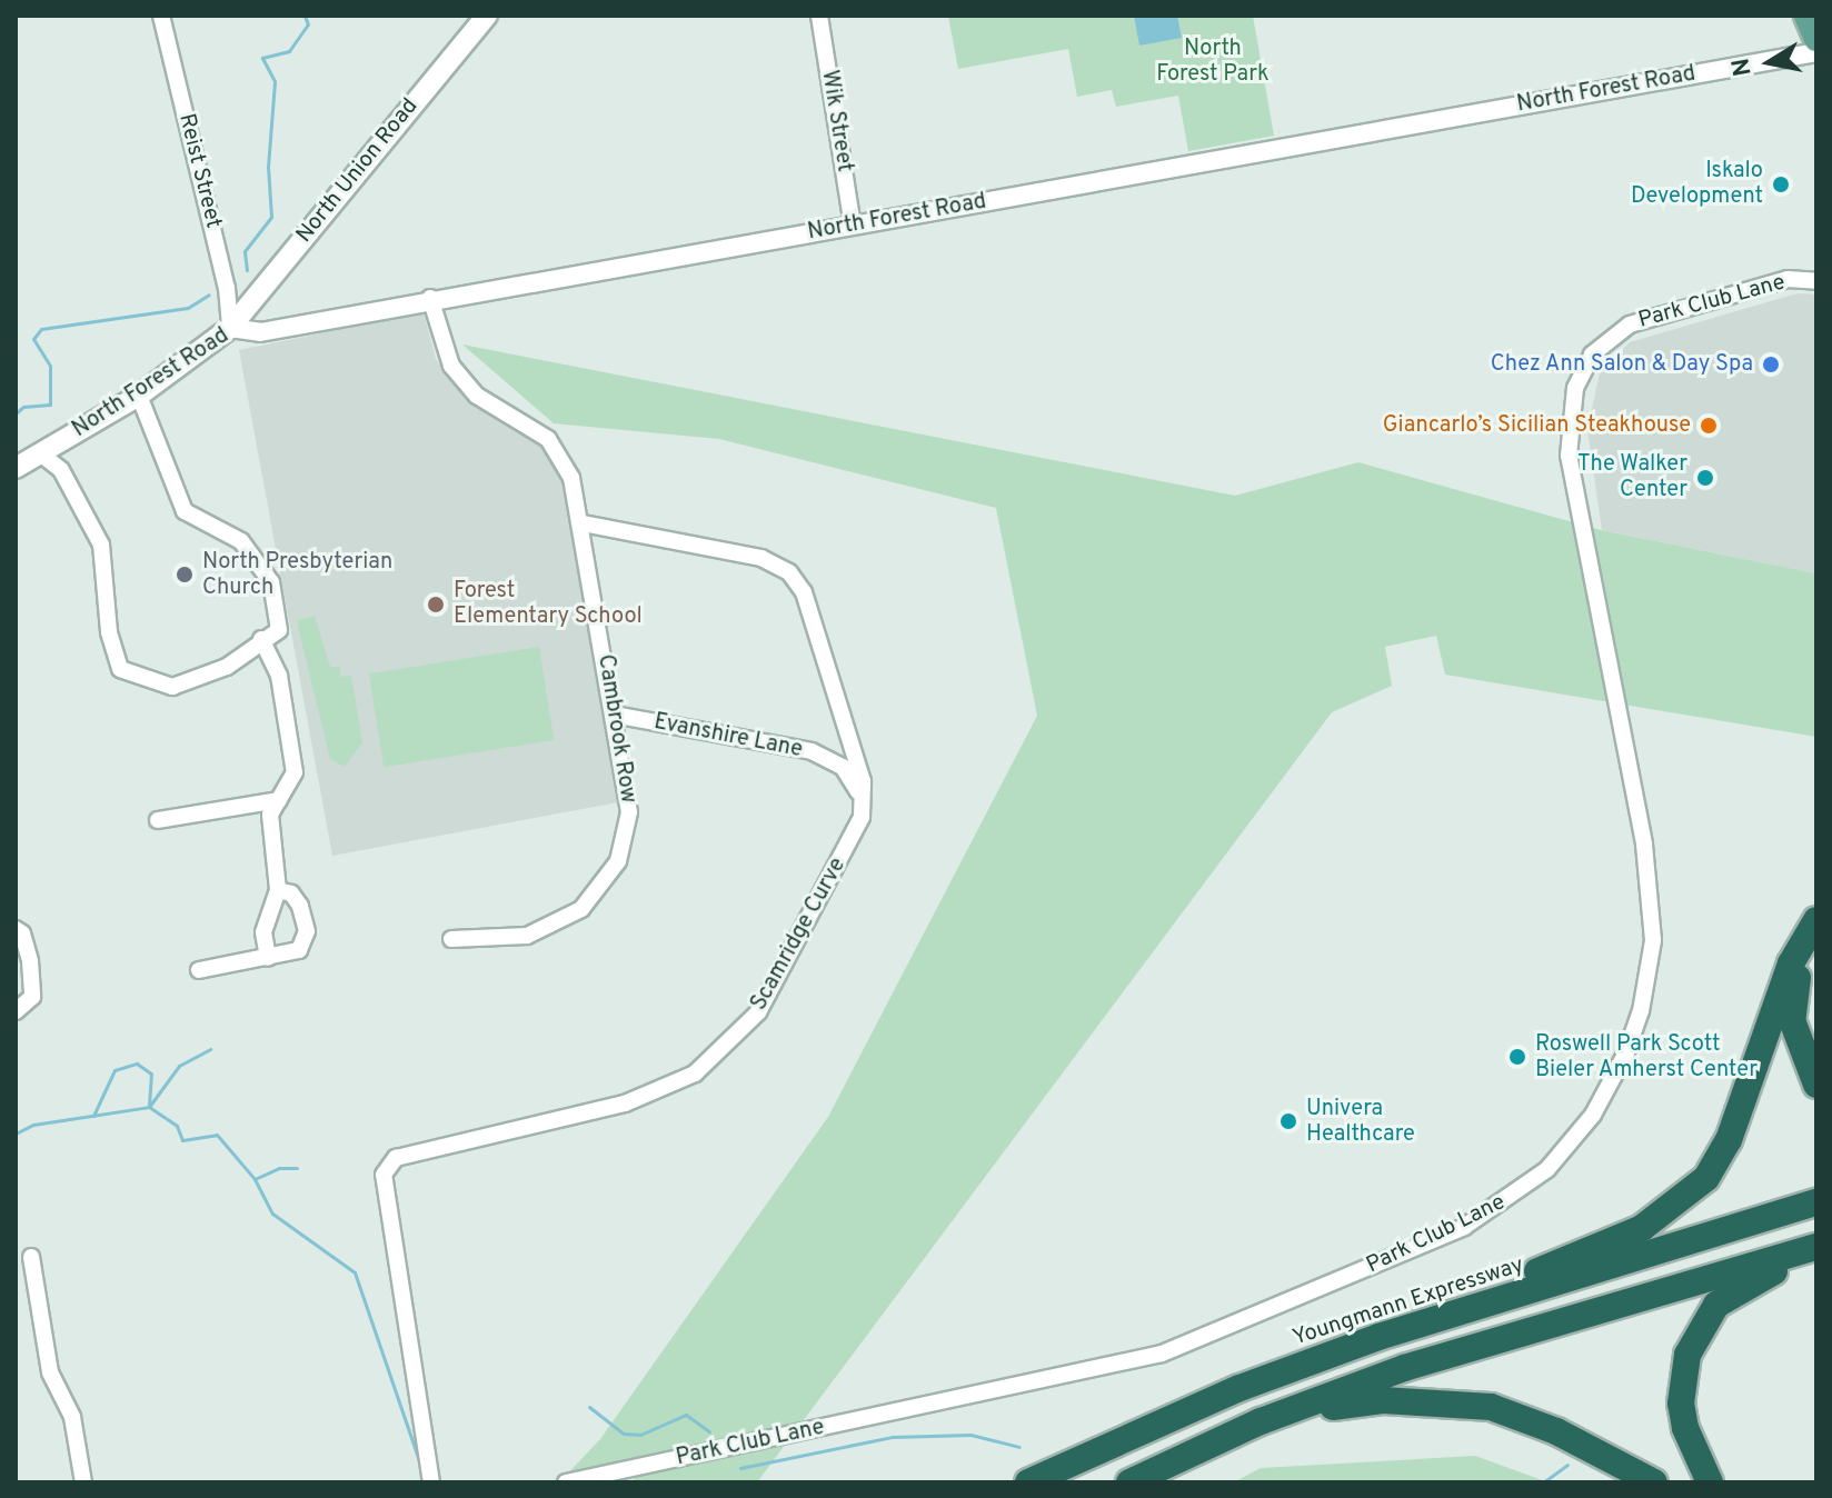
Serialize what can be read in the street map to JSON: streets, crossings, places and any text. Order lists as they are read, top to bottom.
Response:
{
  "streets": {
    "highway": ["Youngmann Expressway"],
    "main road": ["North Forest Road", "North Union Road"],
    "street": [
      "Wik Street",
      "Reist Street",
      "Park Club Lane",
      "Cambrook Row",
      "Evanshire Lane",
      "Scamridge Curve"
    ]
  },
  "crossings": [
    ["North Forest Road", "Wik Street"],
    ["North Forest Road", "Reist Street"],
    ["North Forest Road", "North Union Road"],
    ["North Forest Road", "Cambrook Row"],
    ["Reist Street", "North Union Road"],
    ["Cambrook Row", "Evanshire Lane"],
    ["Cambrook Row", "Scamridge Curve"],
    ["Evanshire Lane", "Scamridge Curve"]
  ],
  "parks": ["North Forest Park"],
  "places": [
    "Iskalo Development",
    "Chez Ann Salon & Day Spa",
    "Giancarlo’s Sicilian Steakhouse",
    "The Walker Center",
    "North Presbyterian Church",
    "Forest Elementary School",
    "Roswell Park Scott Bieler Amherst Center",
    "Univera Healthcare"
  ],
  "north": "left"
}
